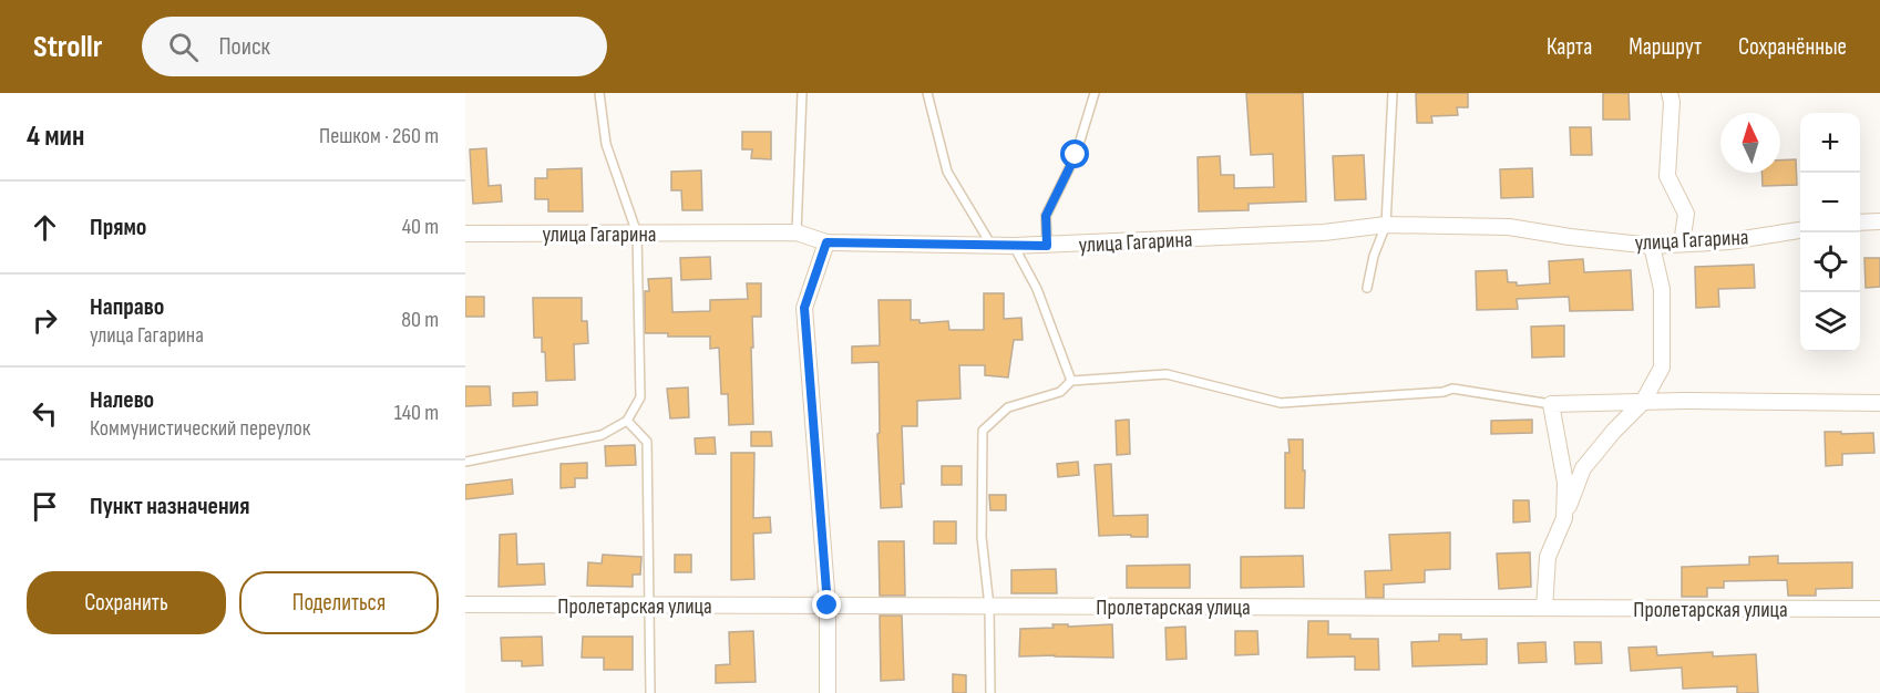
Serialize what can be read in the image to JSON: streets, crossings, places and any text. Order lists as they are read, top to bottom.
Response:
{
  "streets": {
    "street": ["улица Гагарина", "Пролетарская улица"]
  },
  "north": "top",
  "page": {
    "header": "Strollr",
    "search": "Поиск",
    "nav": ["Карта", "Маршрут", "Сохранённые"],
    "heading": ["4 мин", "Пешком · 260 m"],
    "map_buttons": ["+", "−"],
    "list": [
      ["Прямо", "40 m"],
      ["Направо", "улица Гагарина", "80 m"],
      ["Налево", "Коммунистический переулок", "140 m"],
      "Пункт назначения"
    ],
    "buttons": ["Сохранить", "Поделиться"]
  }
}
